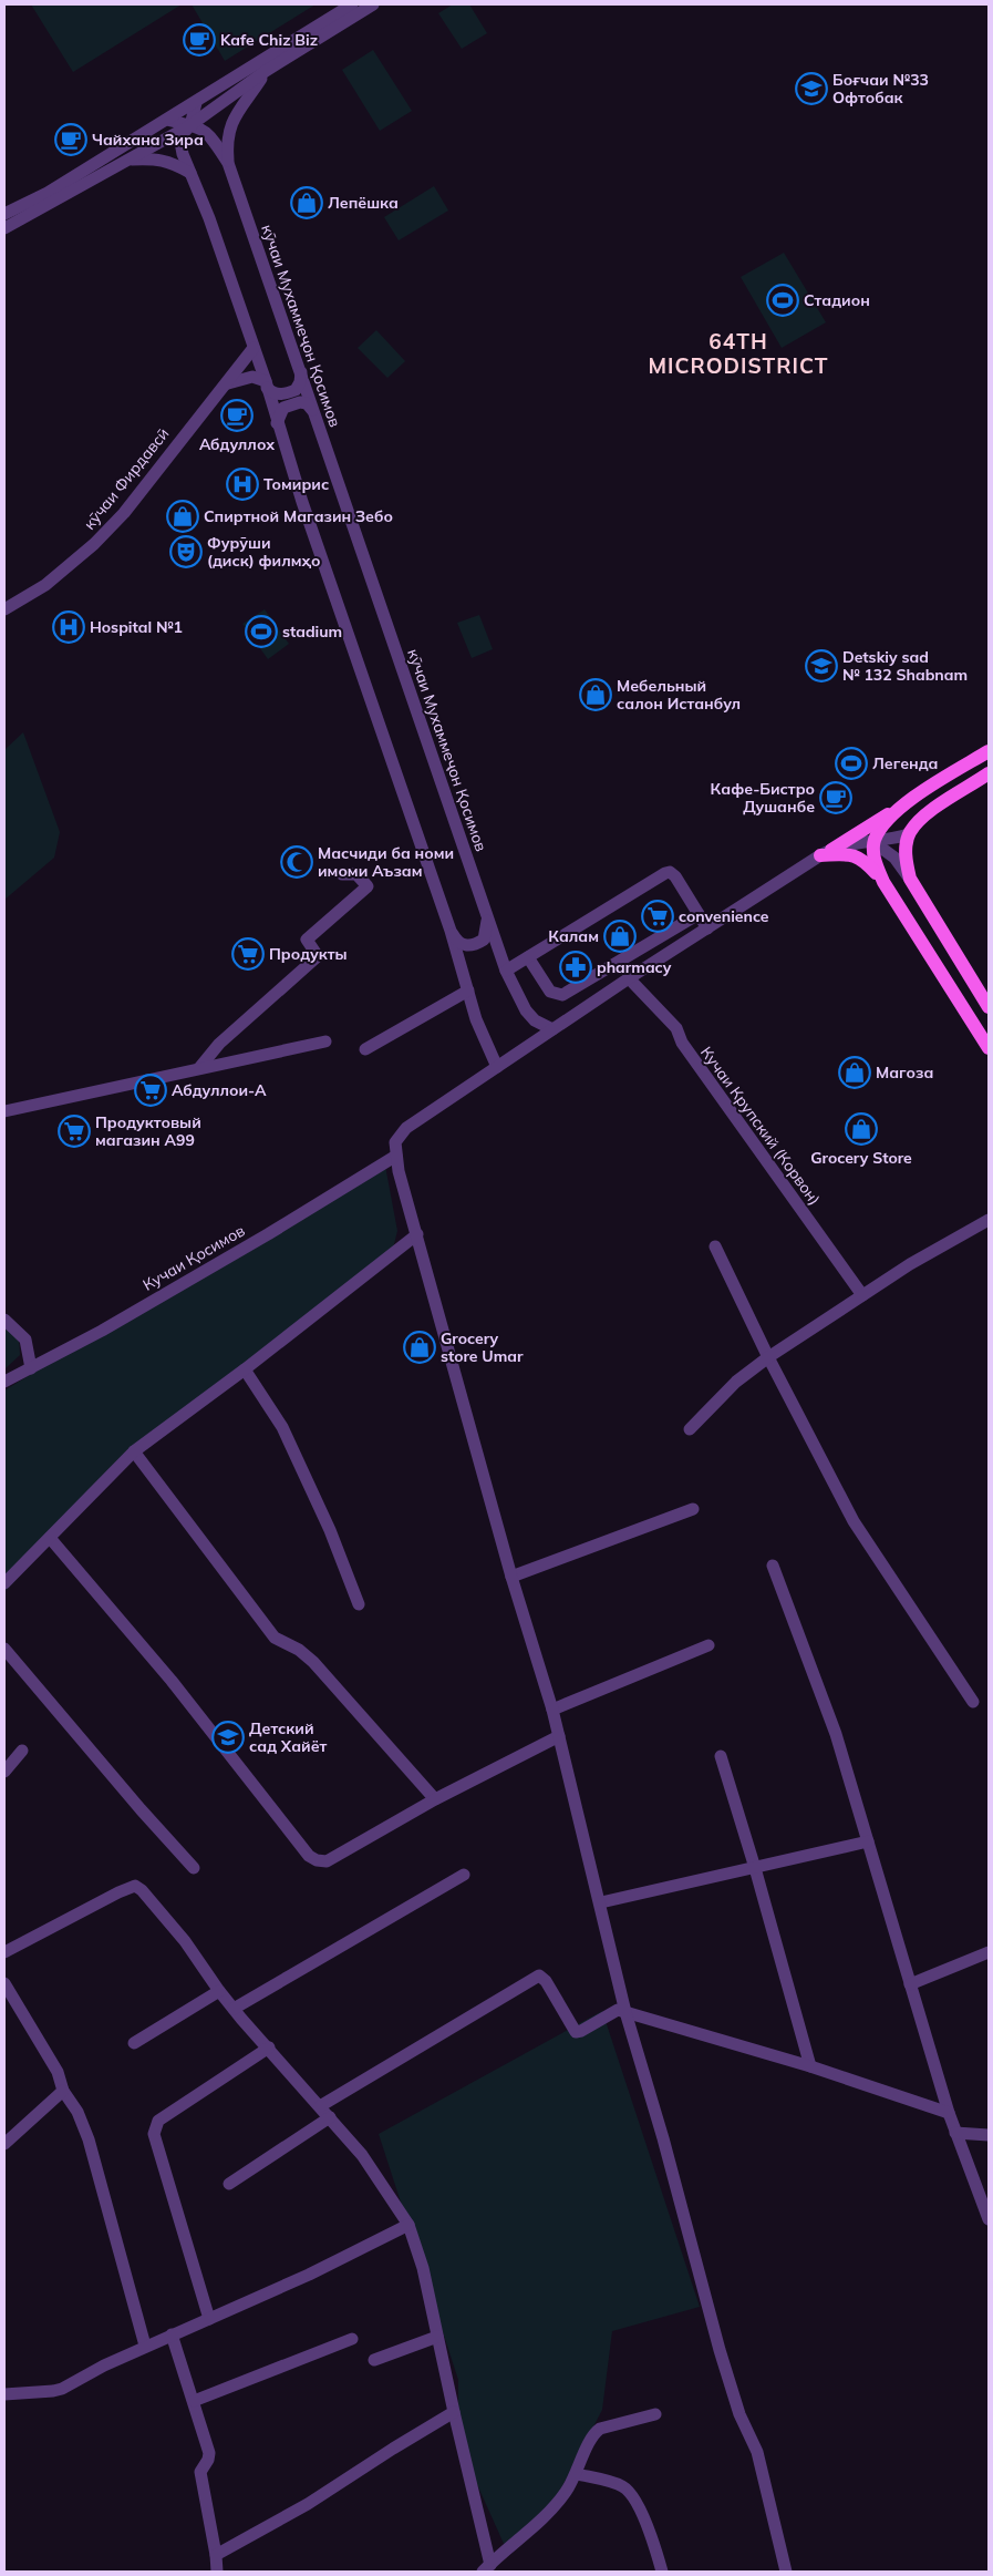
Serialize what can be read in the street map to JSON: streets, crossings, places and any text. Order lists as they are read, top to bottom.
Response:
{
  "streets": {
    "street": [
      "кӯчаи Мухаммеҷон Қосимов",
      "кӯчаи Фирдавсӣ",
      "Кучаи Крупский (Корвон)",
      "Кучаи Қосимов"
    ]
  },
  "districts": ["64TH MICRODISTRICT"],
  "places": {
    "cafe": [
      "Kafe Chiz Biz",
      "Чайхана Зира",
      "Абдуллох",
      "Кафе-Бистро Душанбе"
    ],
    "school or university": ["Боғчаи №33 Офтобак", "Detskiy sad № 132 Shabnam", "Детский сад Хайёт"],
    "shop": [
      "Лепёшка",
      "Спиртной Магазин Зебо",
      "Мебельный салон Истанбул",
      "Калам",
      "Магоза",
      "Grocery Store",
      "Grocery store Umar"
    ],
    "sports": ["Стадион", "stadium", "Легенда"],
    "hospital": ["Томирис", "Hospital №1"],
    "theatre": ["Фурӯши (диск) филмҳо"],
    "mosque": ["Масчиди ба номи имоми Аъзам"],
    "supermarket": [
      "convenience",
      "Продукты",
      "Абдуллои-А",
      "Продуктовый магазин А99"
    ],
    "pharmacy": ["pharmacy"]
  }
}
